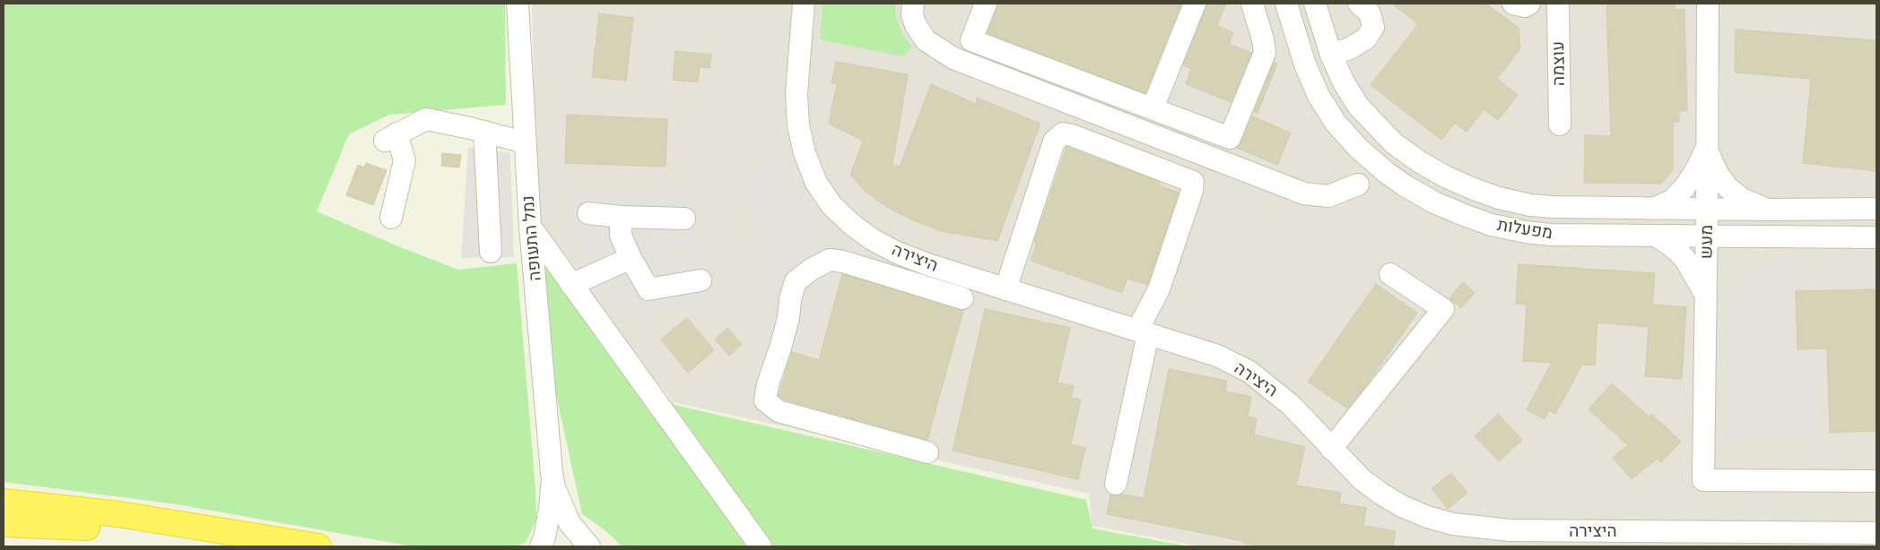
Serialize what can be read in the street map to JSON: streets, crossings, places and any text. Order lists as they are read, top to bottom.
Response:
{
  "streets": {
    "street": [
      "עוצמה",
      "מפעלות",
      "נמל התעופה",
      "מעש",
      "היצירה"
    ]
  },
  "crossings": [
    ["מפעלות", "מעש"]
  ]
}
